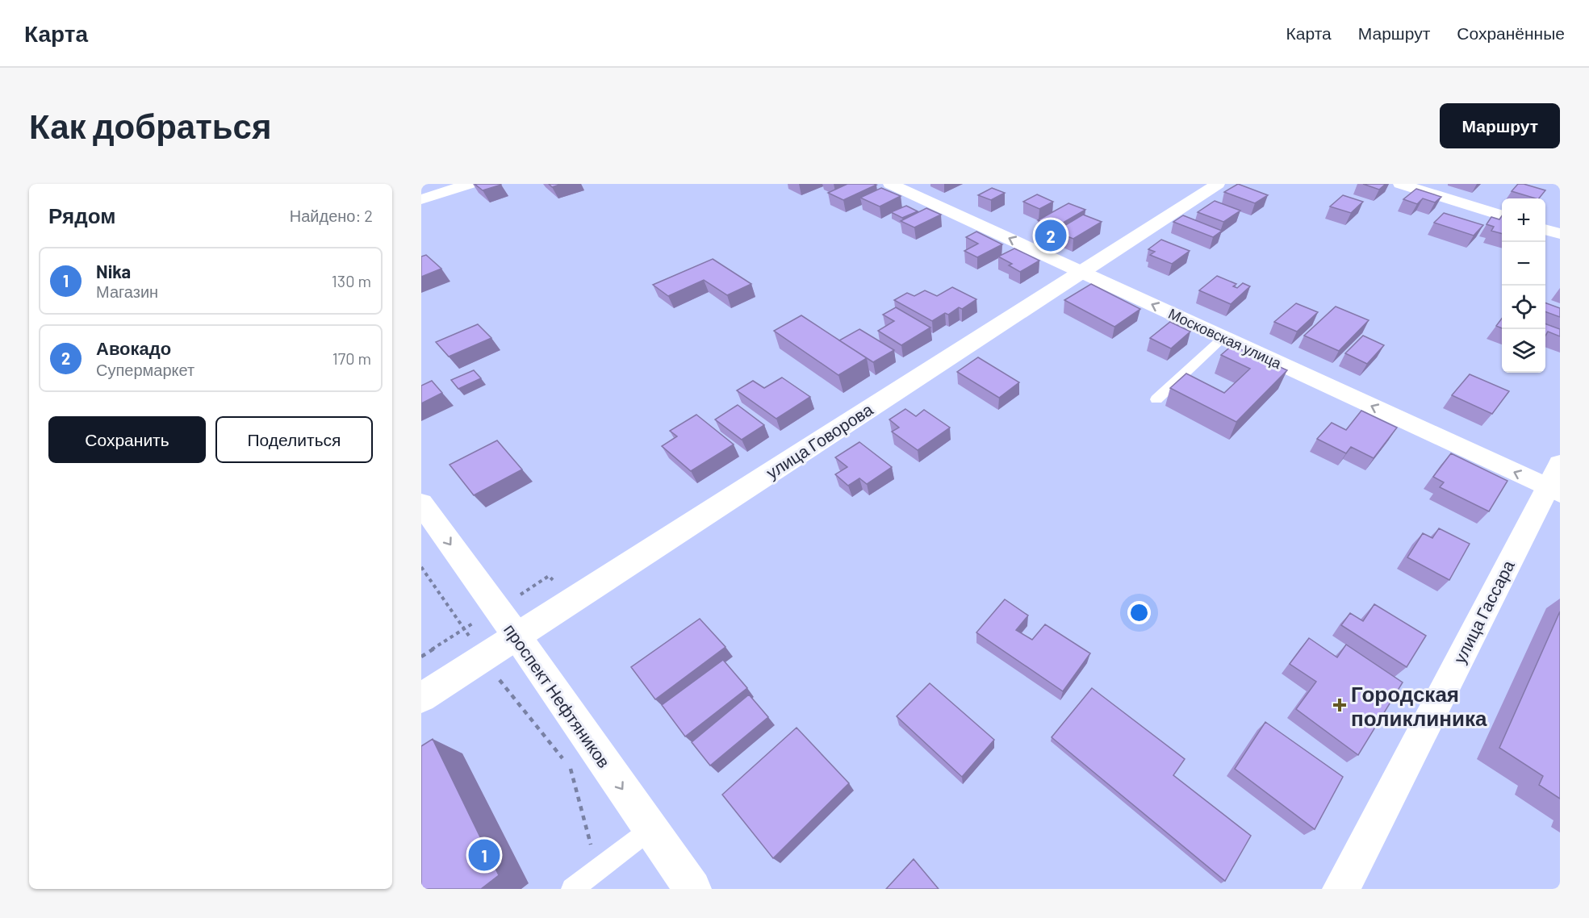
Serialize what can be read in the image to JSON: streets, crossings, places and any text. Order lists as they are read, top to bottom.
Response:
{
  "streets": {
    "street": [
      "Московская улица",
      "улица Говорова",
      "улица Гассара",
      "проспект Нефтяников"
    ]
  },
  "crossings": [
    ["Московская улица", "улица Говорова"],
    ["Московская улица", "улица Гассара"],
    ["улица Говорова", "проспект Нефтяников"]
  ],
  "one_way": ["Московская улица", "проспект Нефтяников"],
  "places": {
    "health": ["Городская поликлиника"]
  },
  "page": {
    "header": "Карта",
    "nav": ["Карта", "Маршрут", "Сохранённые"],
    "buttons": [
      "Маршрут",
      ["Сохранить", "Поделиться"]
    ],
    "title": "Как добраться",
    "heading": ["Рядом", "Найдено: 2"],
    "map_buttons": ["+", "−"],
    "pins": ["2", "1"],
    "list": [
      {
        "mark": "1",
        "name": "Nika",
        "note": "Магазин",
        "value": "130 m"
      },
      {
        "mark": "2",
        "name": "Авокадо",
        "note": "Супермаркет",
        "value": "170 m"
      }
    ]
  }
}
